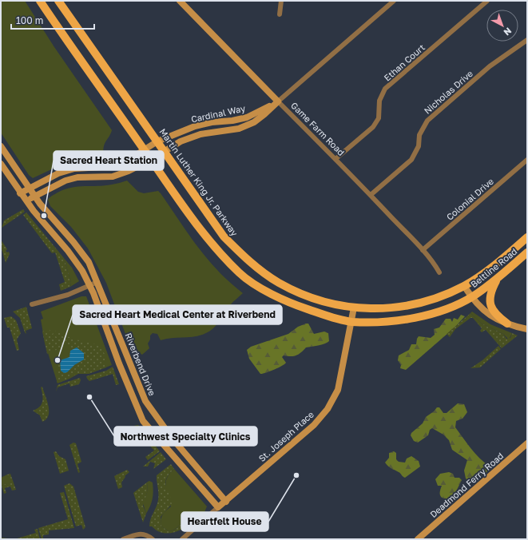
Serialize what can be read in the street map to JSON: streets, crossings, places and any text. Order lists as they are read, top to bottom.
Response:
{
  "streets": {
    "main road": ["Martin Luther King Jr. Parkway", "Beltline Road"],
    "street": [
      "Ethan Court",
      "Nicholas Drive",
      "Cardinal Way",
      "Game Farm Road",
      "Colonial Drive",
      "Riverbend Drive",
      "St. Joseph Place",
      "Deadmond Ferry Road"
    ]
  },
  "crossings": [
    ["Ethan Court", "Game Farm Road"],
    ["Nicholas Drive", "Game Farm Road"],
    ["Cardinal Way", "Game Farm Road"],
    ["Cardinal Way", "Martin Luther King Jr. Parkway"],
    ["Cardinal Way", "Riverbend Drive"],
    ["Game Farm Road", "Colonial Drive"],
    ["Martin Luther King Jr. Parkway", "Beltline Road"],
    ["Martin Luther King Jr. Parkway", "St. Joseph Place"],
    ["Riverbend Drive", "St. Joseph Place"]
  ],
  "places": [
    "Sacred Heart Station",
    "Sacred Heart Medical Center at Riverbend",
    "Northwest Specialty Clinics",
    "Heartfelt House"
  ],
  "scale_bar": "100 m",
  "north": "bottom right"
}
